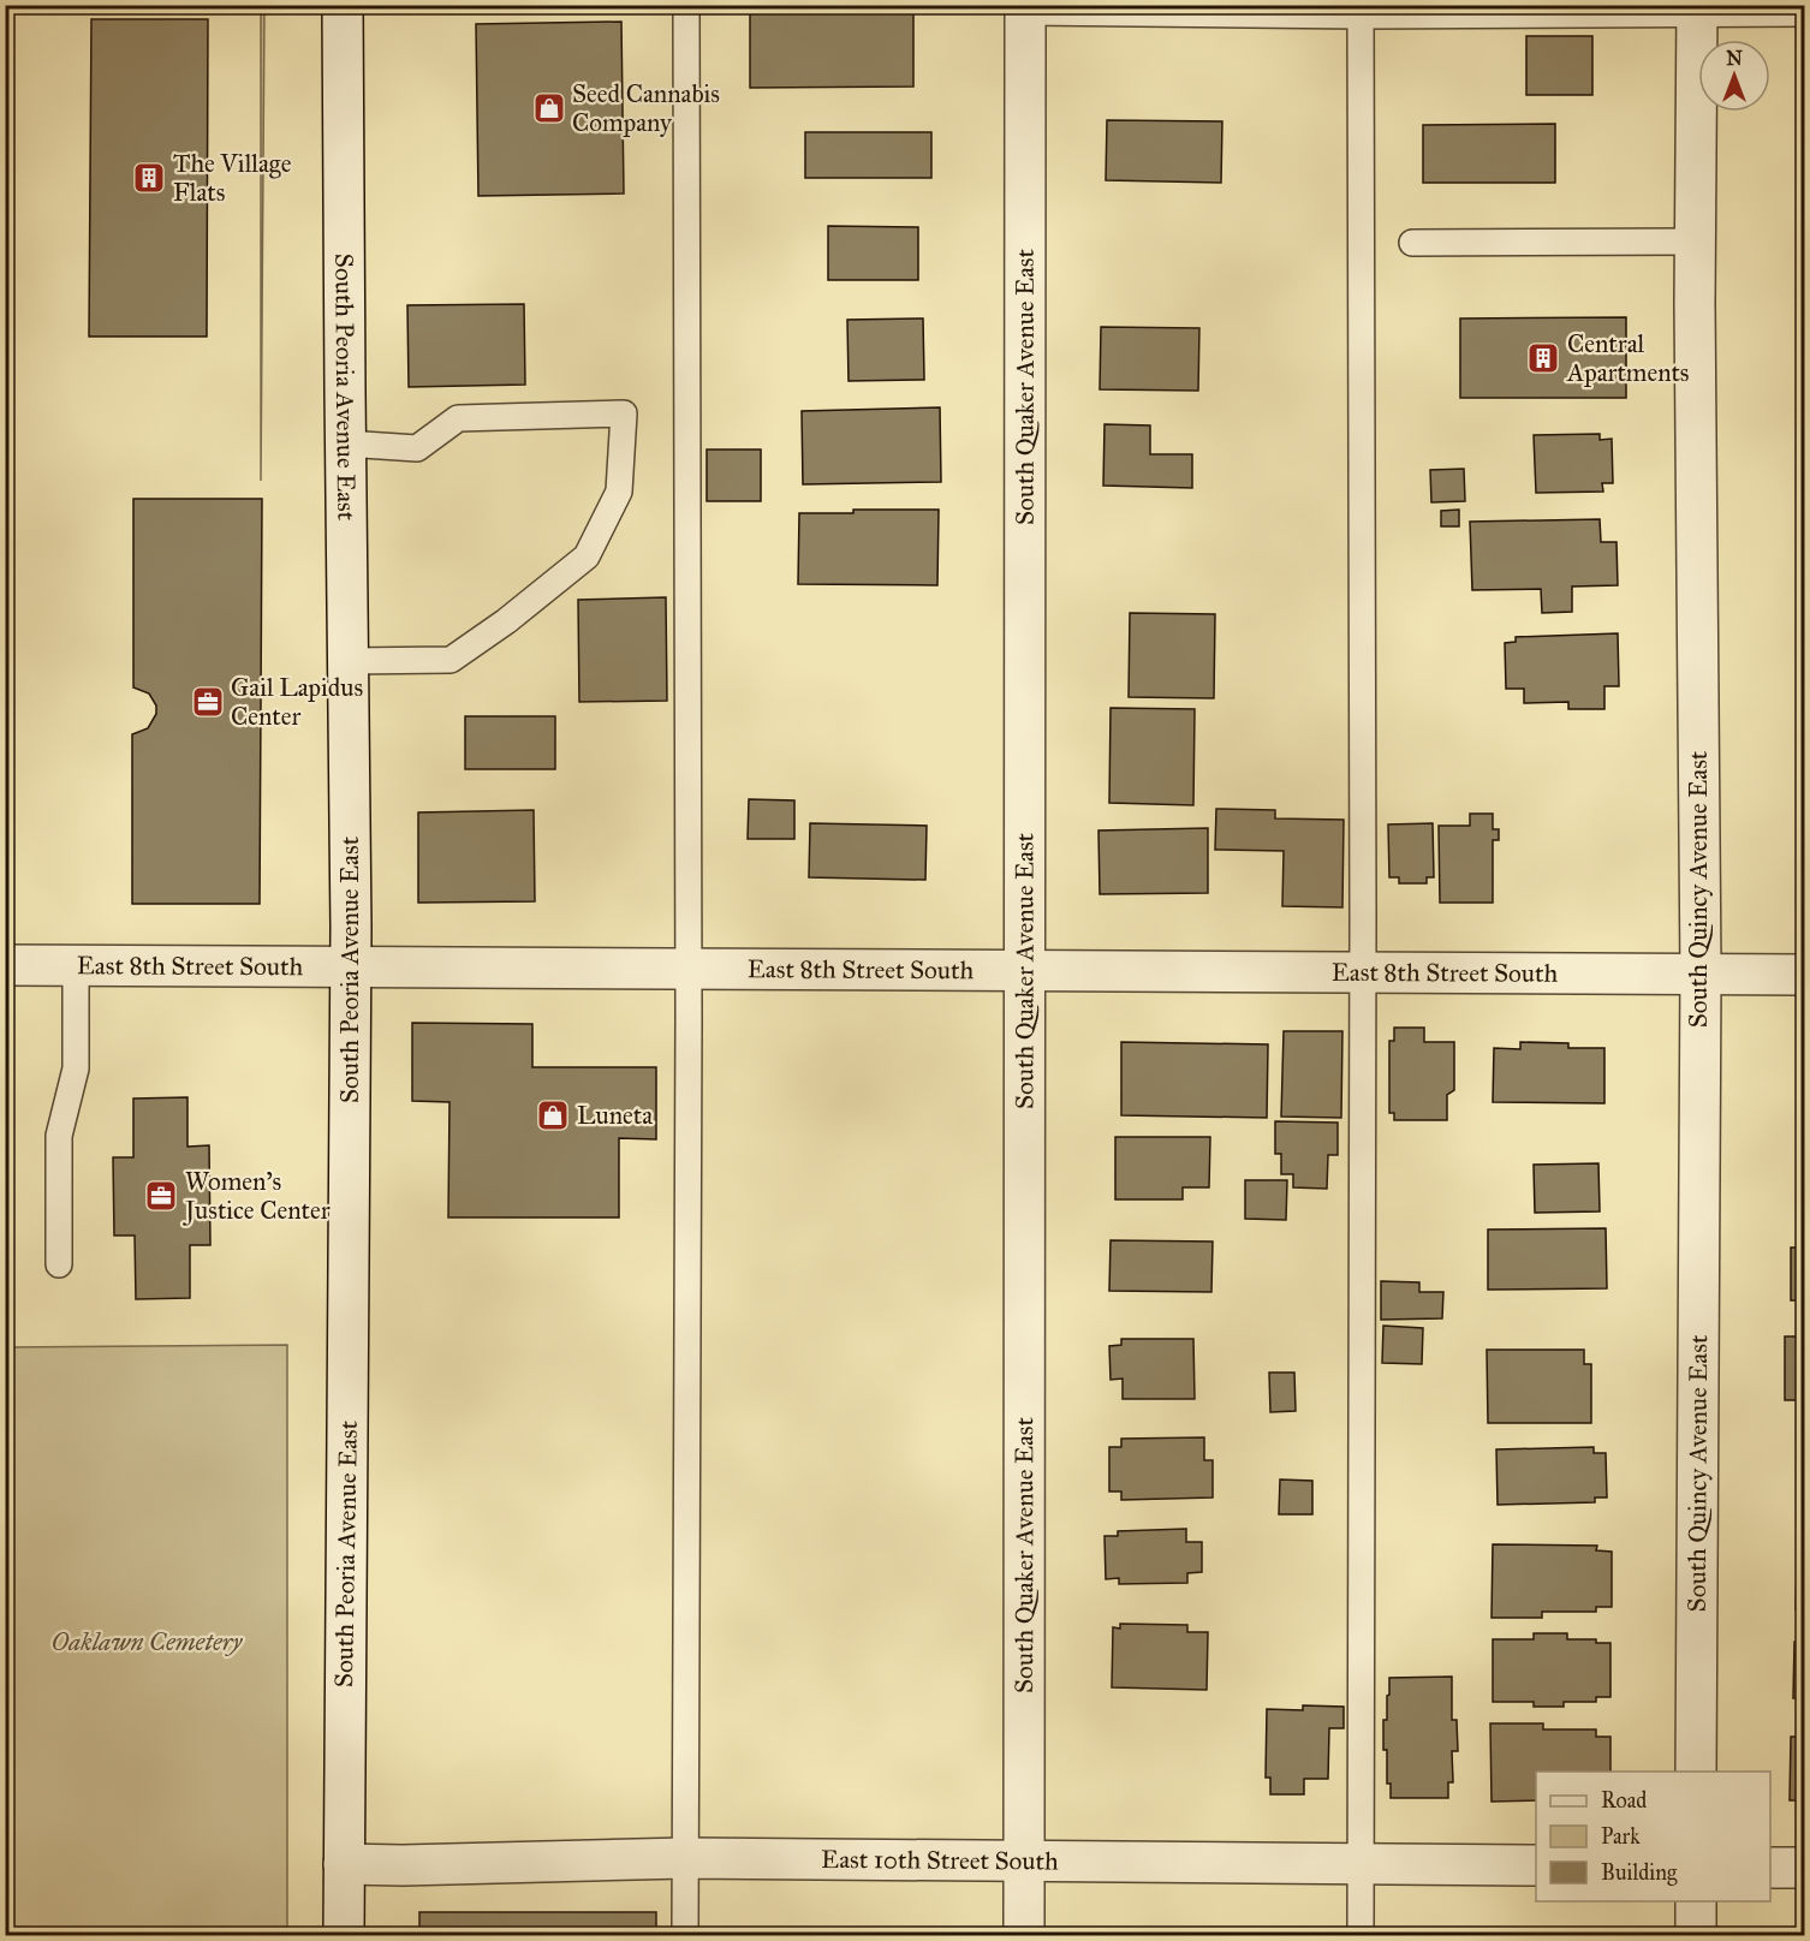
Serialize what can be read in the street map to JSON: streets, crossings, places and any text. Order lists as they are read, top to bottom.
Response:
{
  "streets": {
    "street": [
      "South Peoria Avenue East",
      "South Quaker Avenue East",
      "South Quincy Avenue East",
      "East 8th Street South",
      "East 10th Street South"
    ]
  },
  "crossings": [
    ["South Peoria Avenue East", "East 8th Street South"],
    ["South Peoria Avenue East", "East 10th Street South"],
    ["South Quaker Avenue East", "East 8th Street South"],
    ["South Quaker Avenue East", "East 10th Street South"],
    ["South Quincy Avenue East", "East 8th Street South"]
  ],
  "parks": ["Oaklawn Cemetery"],
  "places": {
    "shop": ["Seed Cannabis Company", "Luneta"],
    "building": ["The Village Flats", "Central Apartments"],
    "office": ["Gail Lapidus Center", "Women's Justice Center"]
  },
  "legend": ["Road", "Park", "Building"],
  "north": "top"
}
